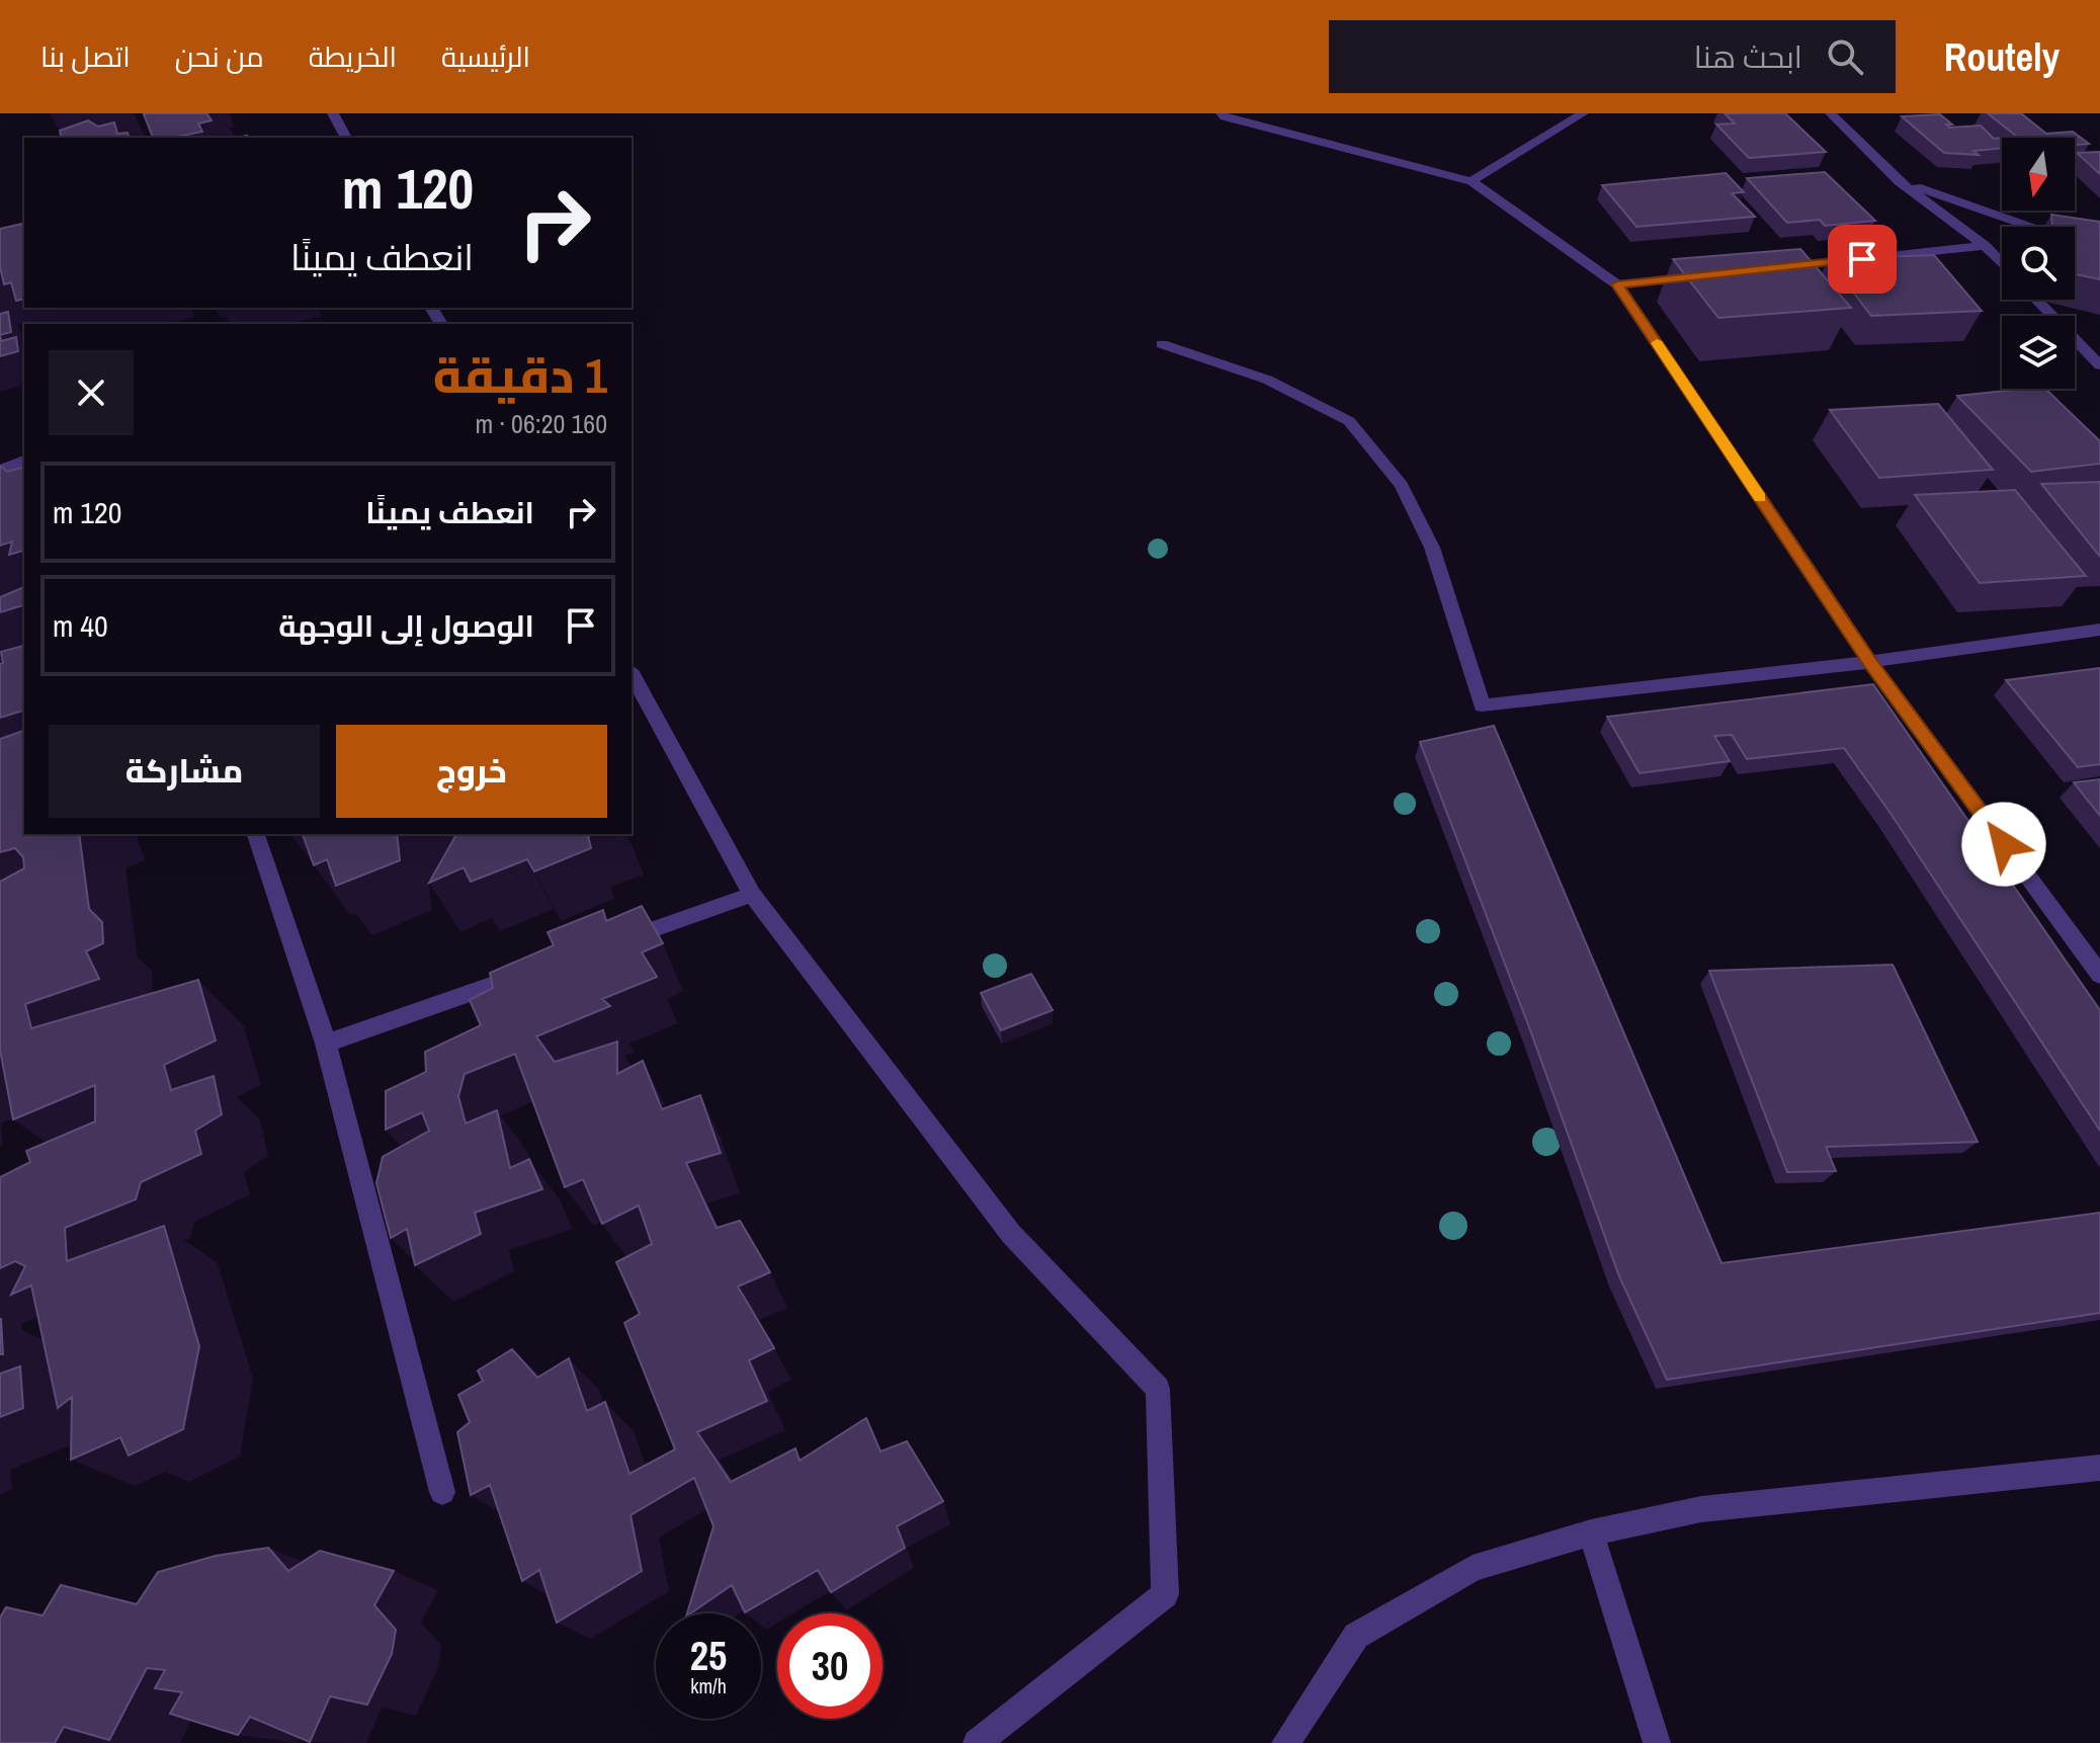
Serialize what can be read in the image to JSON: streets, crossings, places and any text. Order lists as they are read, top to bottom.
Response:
{
  "north": "bottom",
  "page": {
    "header": "Routely",
    "search": "ابحث هنا",
    "nav": [
      "الرئيسية",
      "الخريطة",
      "من نحن",
      "اتصل بنا"
    ],
    "turn": ["120 m", "انعطف يمينًا"],
    "heading": ["1 دقيقة", "160 m · 06:20"],
    "list": [
      {
        "name": "انعطف يمينًا",
        "value": "120 m"
      },
      {
        "name": "الوصول إلى الوجهة",
        "value": "40 m"
      }
    ],
    "buttons": ["خروج", "مشاركة"],
    "speed": "25 km/h",
    "limit": "30"
  }
}
